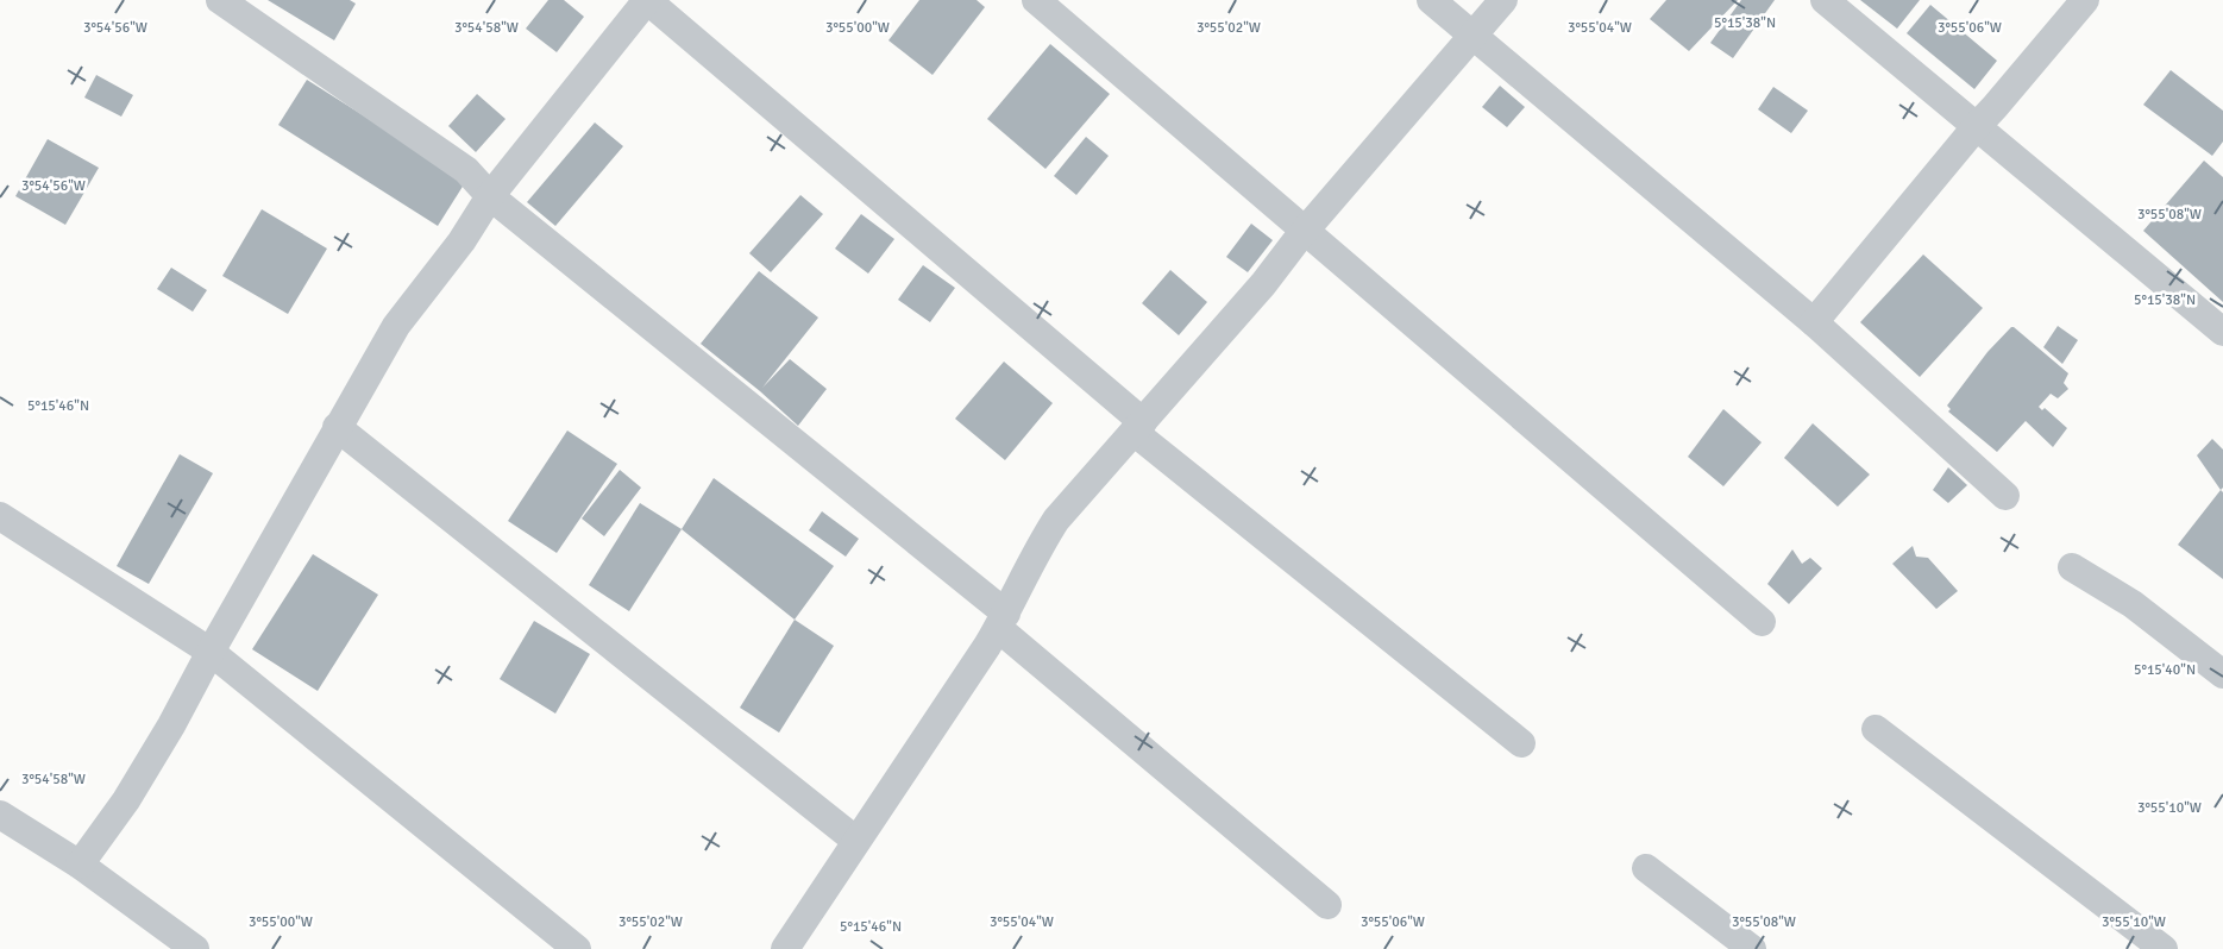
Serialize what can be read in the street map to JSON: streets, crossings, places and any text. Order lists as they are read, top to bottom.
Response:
{
  "coordinates": [
    "5°15'38\"N",
    "3°54'56\"W",
    "3°54'58\"W",
    "3°55'00\"W",
    "3°55'02\"W",
    "3°55'04\"W",
    "3°55'06\"W",
    "3°55'08\"W",
    "5°15'46\"N",
    "5°15'40\"N",
    "3°55'10\"W"
  ]
}
